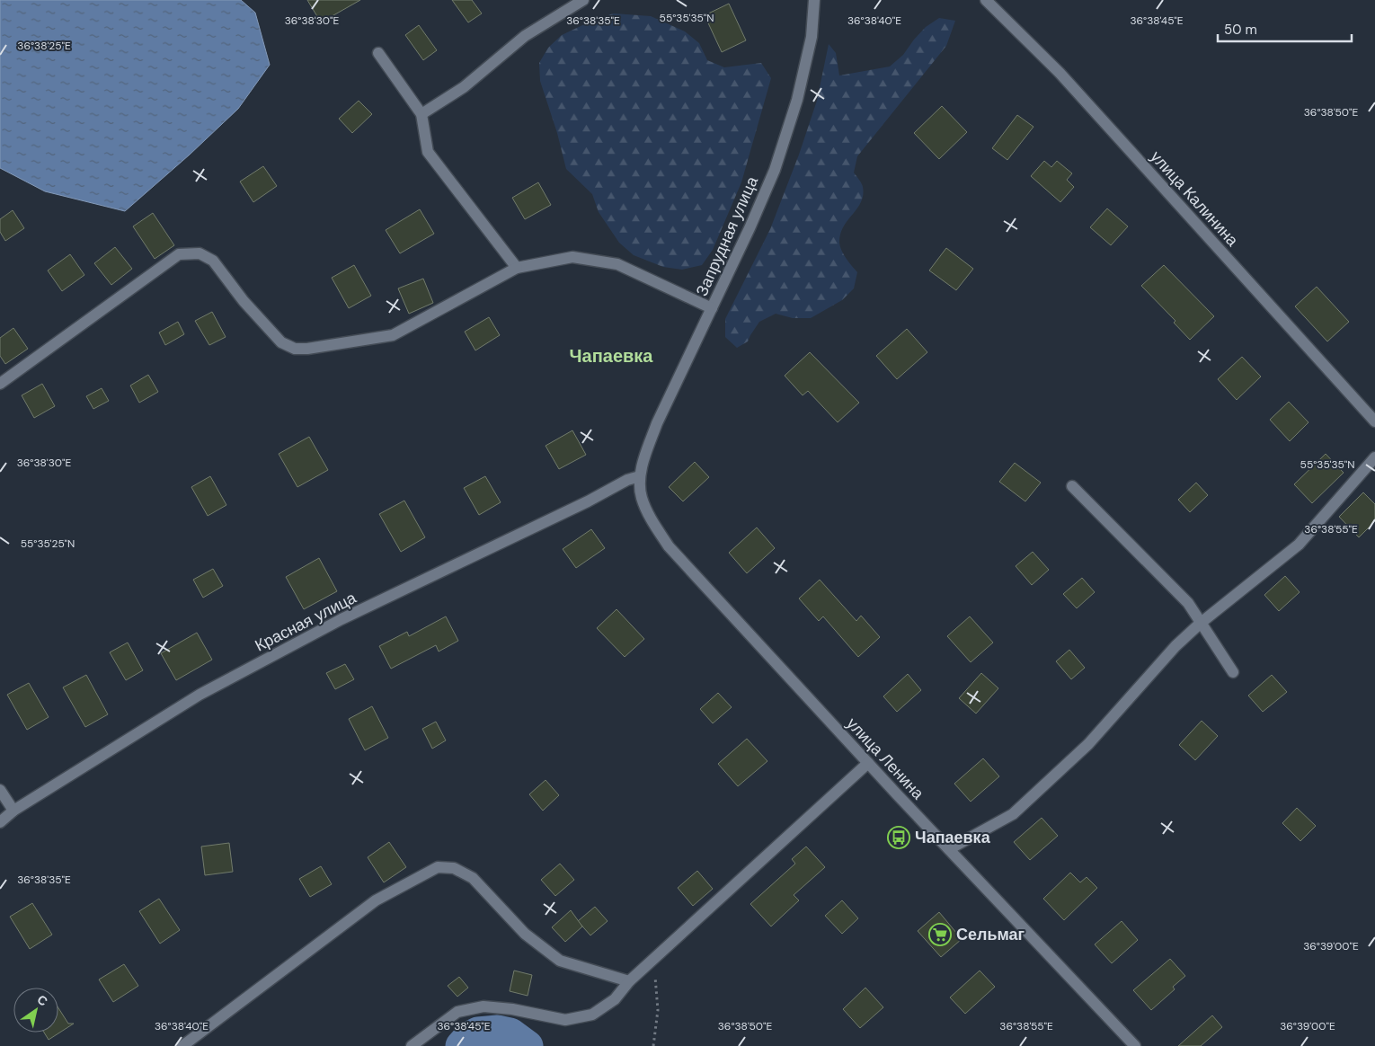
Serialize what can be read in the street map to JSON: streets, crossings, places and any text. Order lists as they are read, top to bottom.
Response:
{
  "streets": {
    "street": [
      "улица Калинина",
      "Запрудная улица",
      "Красная улица",
      "улица Ленина"
    ]
  },
  "crossings": [
    ["Запрудная улица", "Красная улица"],
    ["Запрудная улица", "улица Ленина"],
    ["Красная улица", "улица Ленина"]
  ],
  "districts": ["Чапаевка"],
  "places": {
    "bus stop": ["Чапаевка"],
    "supermarket": ["Сельмаг"]
  },
  "scale_bar": "50 m",
  "north": "top right",
  "coordinates": [
    "55°35'35\"N",
    "36°38'30\"E",
    "36°38'35\"E",
    "36°38'40\"E",
    "36°38'45\"E",
    "36°38'25\"E",
    "36°38'50\"E",
    "36°38'55\"E",
    "55°35'25\"N",
    "36°39'00\"E"
  ]
}
